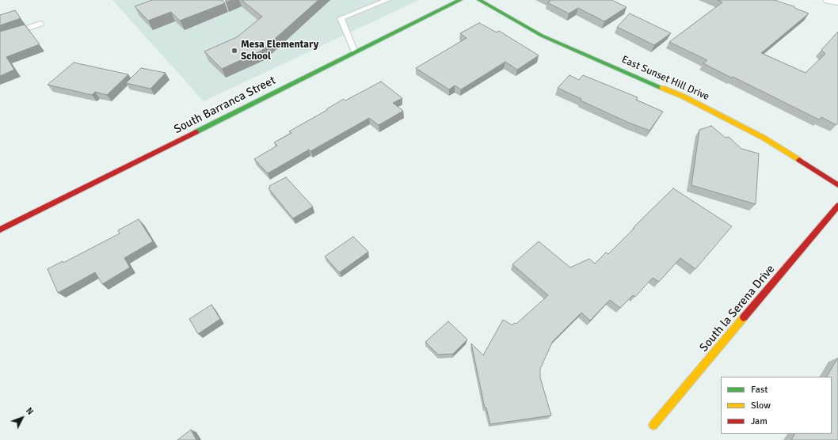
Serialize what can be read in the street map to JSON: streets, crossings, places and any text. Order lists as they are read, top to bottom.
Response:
{
  "streets": {
    "street": ["East Sunset Hill Drive", "South Barranca Street", "South la Serena Drive"]
  },
  "places": ["Mesa Elementary School"],
  "legend": ["Fast", "Slow", "Jam"],
  "north": "top right"
}
